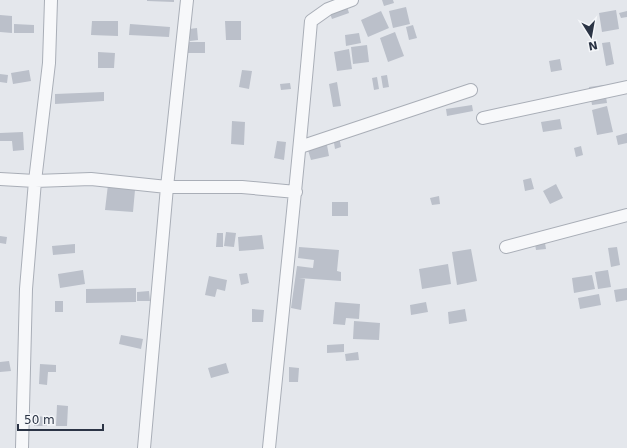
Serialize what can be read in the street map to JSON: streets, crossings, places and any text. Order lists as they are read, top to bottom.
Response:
{
  "scale_bar": "50 m",
  "north": "bottom"
}
